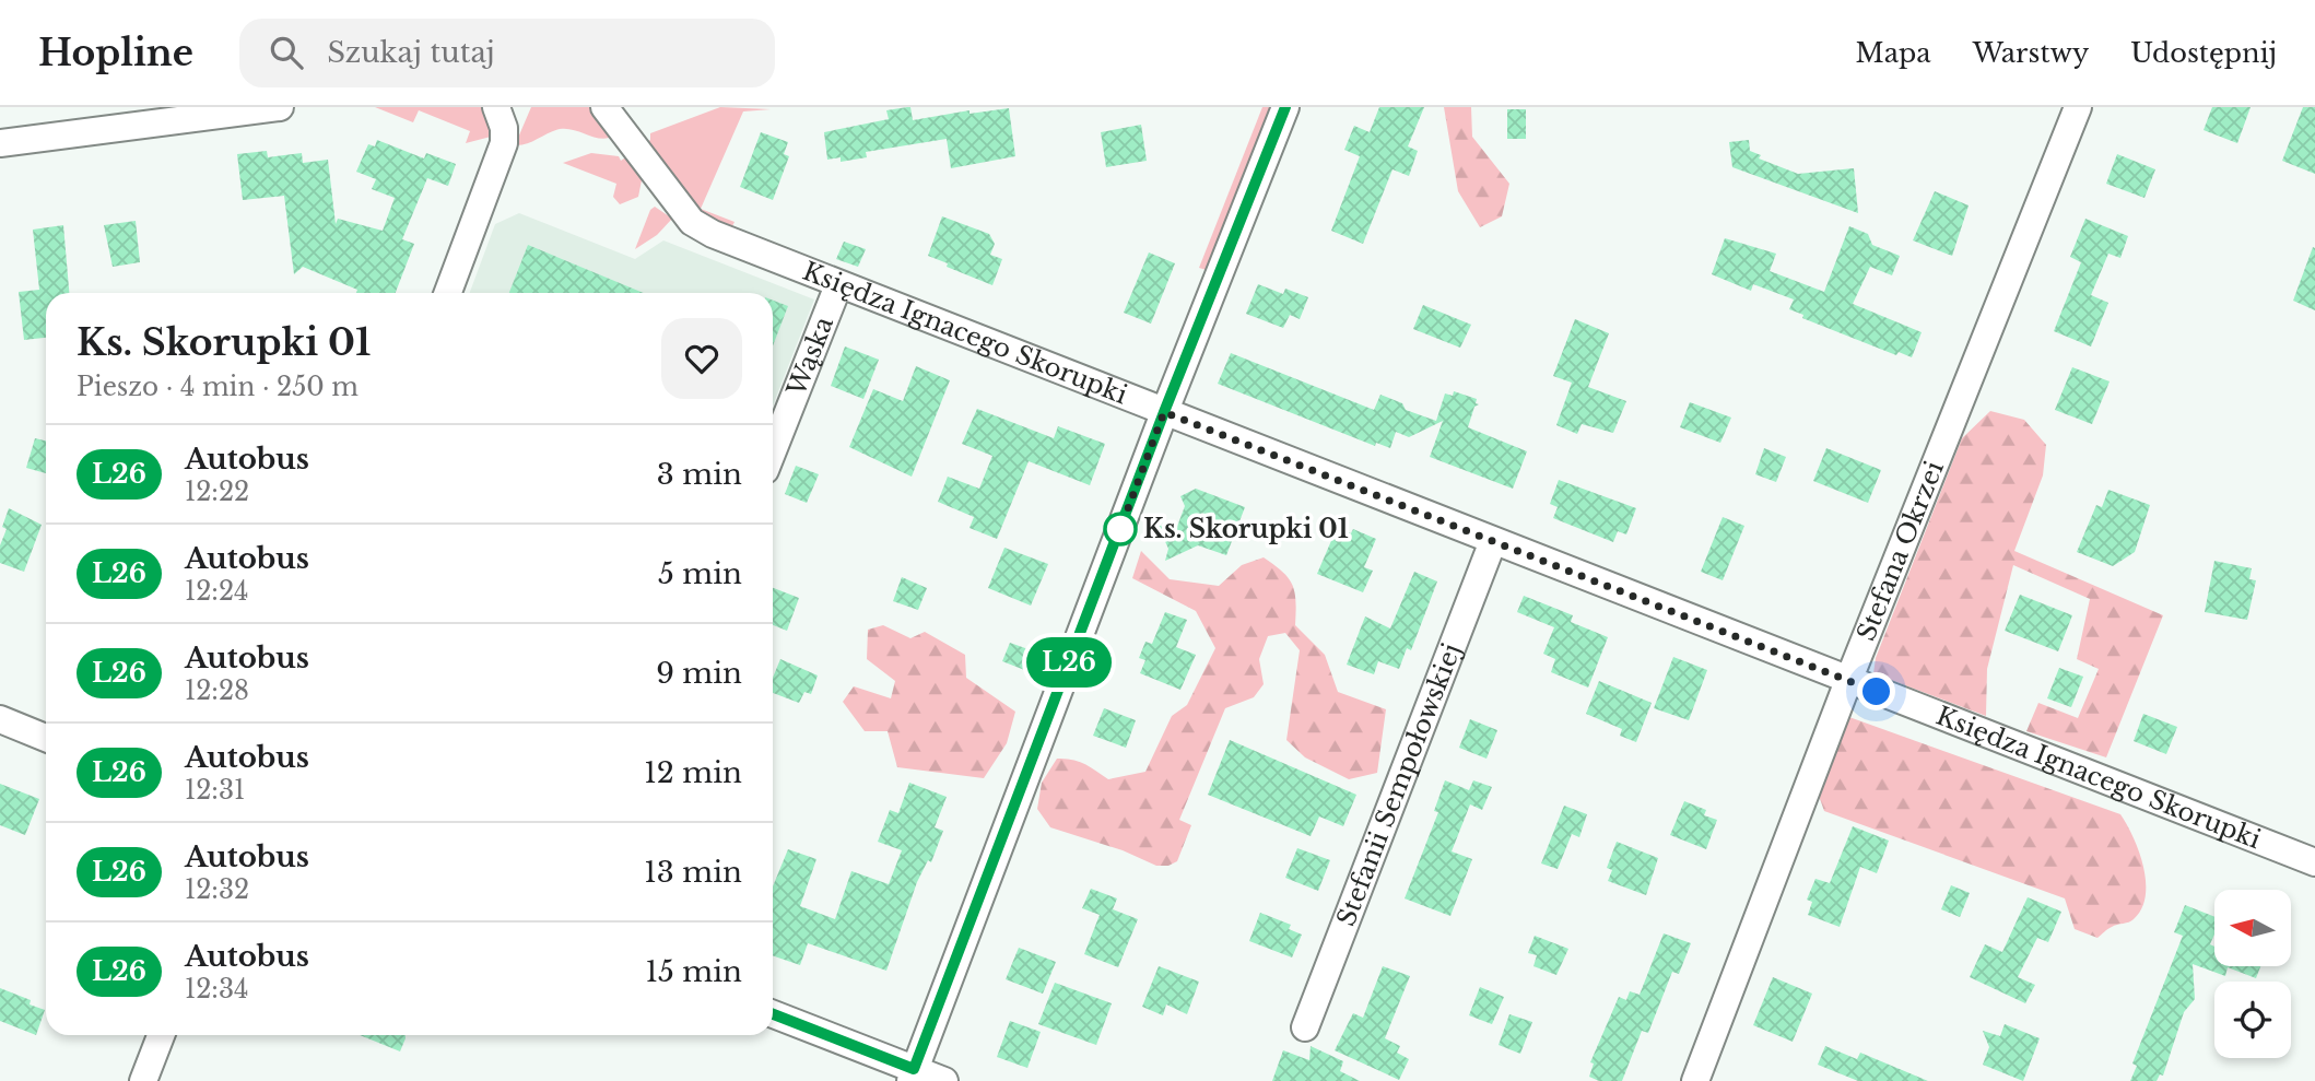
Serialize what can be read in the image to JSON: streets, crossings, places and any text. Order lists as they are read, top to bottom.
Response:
{
  "streets": {
    "street": [
      "Księdza Ignacego Skorupki",
      "Wąska",
      "Stefana Okrzei",
      "Stefanii Sempołowskiej"
    ]
  },
  "crossings": [
    ["Księdza Ignacego Skorupki", "Wąska"],
    ["Księdza Ignacego Skorupki", "Stefana Okrzei"],
    ["Księdza Ignacego Skorupki", "Stefanii Sempołowskiej"]
  ],
  "places": ["Ks. Skorupki 01"],
  "lines": ["bus line L26"],
  "north": "left",
  "page": {
    "header": "Hopline",
    "search": "Szukaj tutaj",
    "nav": ["Mapa", "Warstwy", "Udostępnij"],
    "on_map": "L26",
    "heading": ["Ks. Skorupki 01", "Pieszo · 4 min · 250 m"],
    "list": [
      {
        "mark": "L26",
        "name": "Autobus",
        "note": "12:22",
        "value": "3 min"
      },
      {
        "mark": "L26",
        "name": "Autobus",
        "note": "12:24",
        "value": "5 min"
      },
      {
        "mark": "L26",
        "name": "Autobus",
        "note": "12:28",
        "value": "9 min"
      },
      {
        "mark": "L26",
        "name": "Autobus",
        "note": "12:31",
        "value": "12 min"
      },
      {
        "mark": "L26",
        "name": "Autobus",
        "note": "12:32",
        "value": "13 min"
      },
      {
        "mark": "L26",
        "name": "Autobus",
        "note": "12:34",
        "value": "15 min"
      }
    ]
  }
}
